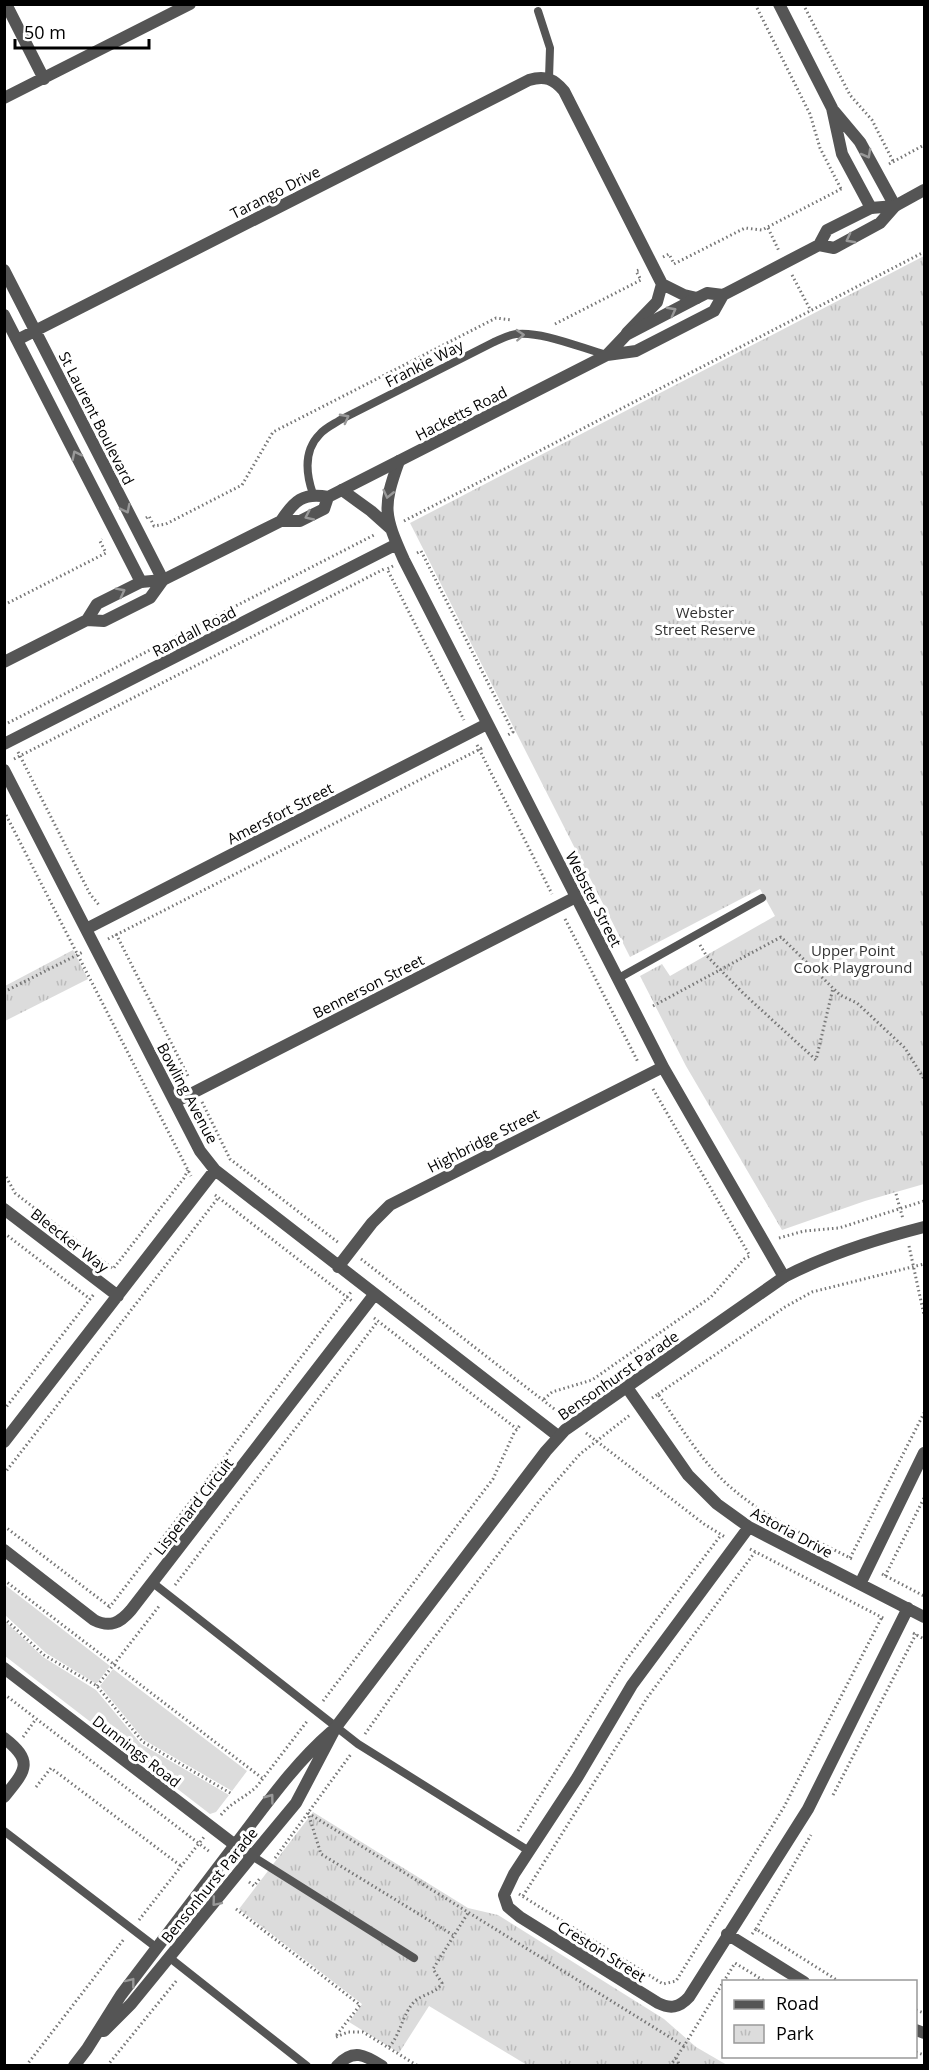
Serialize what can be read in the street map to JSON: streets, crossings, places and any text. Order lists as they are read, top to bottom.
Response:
{
  "streets": {
    "street": [
      "Tarango Drive",
      "Hacketts Road",
      "St Laurent Boulevard",
      "Randall Road",
      "Amersfort Street",
      "Webster Street",
      "Bennerson Street",
      "Bowling Avenue",
      "Highbridge Street",
      "Bleecker Way",
      "Bensonhurst Parade",
      "Lispenard Circuit",
      "Astoria Drive",
      "Dunnings Road",
      "Creston Street"
    ],
    "lane": ["Frankie Way"]
  },
  "crossings": [
    ["Tarango Drive", "St Laurent Boulevard"],
    ["Frankie Way", "Hacketts Road"],
    ["Hacketts Road", "St Laurent Boulevard"],
    ["Hacketts Road", "Webster Street"],
    ["Randall Road", "Webster Street"],
    ["Amersfort Street", "Webster Street"],
    ["Amersfort Street", "Bowling Avenue"],
    ["Webster Street", "Bennerson Street"],
    ["Webster Street", "Highbridge Street"],
    ["Webster Street", "Bensonhurst Parade"],
    ["Bennerson Street", "Bowling Avenue"],
    ["Bowling Avenue", "Highbridge Street"],
    ["Bowling Avenue", "Bensonhurst Parade"],
    ["Bowling Avenue", "Lispenard Circuit"],
    ["Bensonhurst Parade", "Astoria Drive"],
    ["Bensonhurst Parade", "Dunnings Road"],
    ["Astoria Drive", "Creston Street"]
  ],
  "one_way": ["Frankie Way"],
  "parks": ["Webster Street Reserve", "Upper Point Cook Playground"],
  "legend": ["Road", "Park"],
  "scale_bar": "50 m"
}
